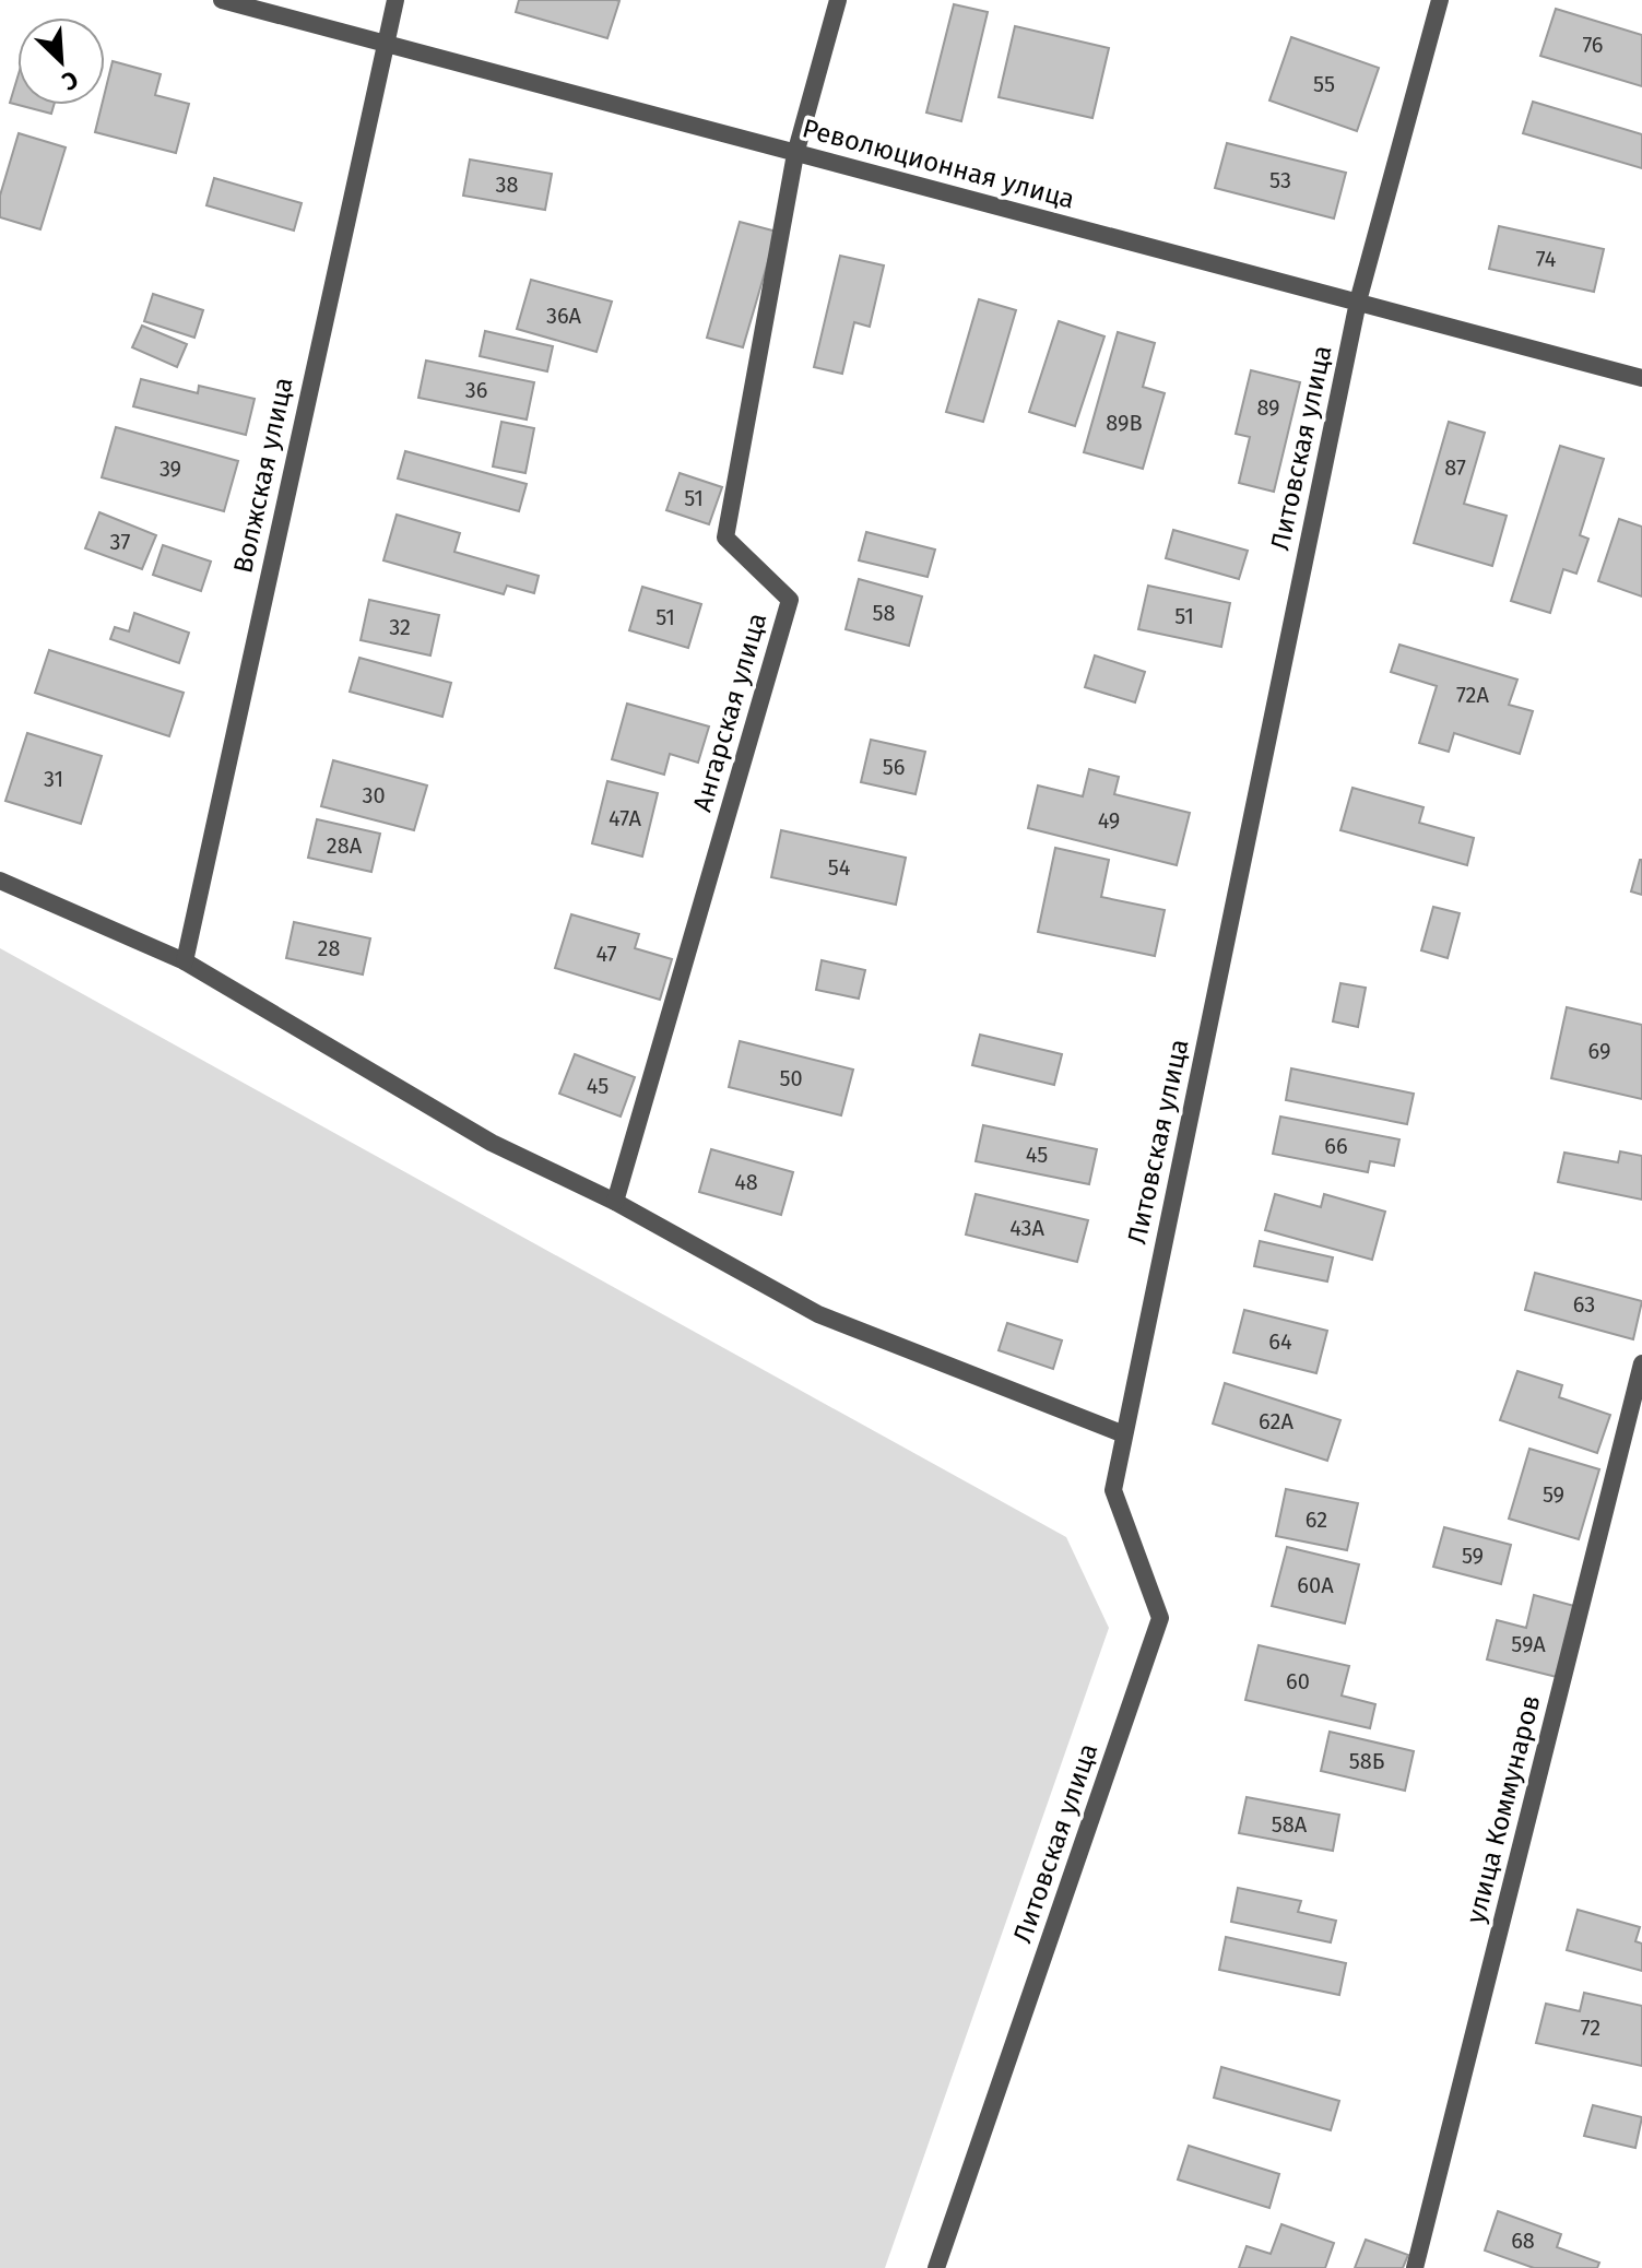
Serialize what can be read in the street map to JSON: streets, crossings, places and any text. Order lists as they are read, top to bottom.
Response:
{
  "streets": {
    "street": [
      "Революционная улица",
      "Литовская улица",
      "Волжская улица",
      "Ангарская улица",
      "улица Коммунаров"
    ]
  },
  "crossings": [
    ["Революционная улица", "Литовская улица"],
    ["Революционная улица", "Волжская улица"],
    ["Революционная улица", "Ангарская улица"]
  ],
  "house_numbers": [
    "76",
    "55",
    "53",
    "38",
    "74",
    "36А",
    "36",
    "89",
    "89В",
    "87",
    "39",
    "51",
    "37",
    "58",
    "51",
    "51",
    "32",
    "72А",
    "56",
    "31",
    "30",
    "47А",
    "49",
    "28А",
    "54",
    "28",
    "47",
    "69",
    "50",
    "45",
    "66",
    "45",
    "48",
    "43А",
    "63",
    "64",
    "62А",
    "59",
    "62",
    "59",
    "60А",
    "59А",
    "60",
    "58Б",
    "58А",
    "72",
    "68"
  ],
  "north": "bottom right"
}
